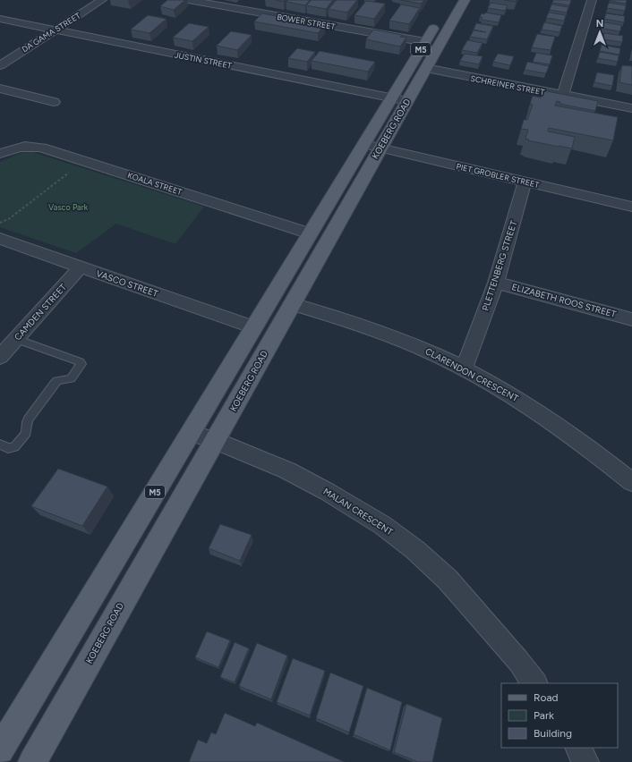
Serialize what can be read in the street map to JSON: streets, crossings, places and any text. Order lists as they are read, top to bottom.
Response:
{
  "streets": {
    "main road": ["M5", "KOEBERG ROAD"],
    "street": [
      "BOWER STREET",
      "DA GAMA STREET",
      "JUSTIN STREET",
      "SCHREINER STREET",
      "PIET GROBLER STREET",
      "KOALA STREET",
      "PLETTENBERG STREET",
      "VASCO STREET",
      "ELIZABETH ROOS STREET",
      "CAMDEN STREET",
      "CLARENDON CRESCENT",
      "MALAN CRESCENT"
    ]
  },
  "crossings": [
    ["BOWER STREET", "KOEBERG ROAD"],
    ["DA GAMA STREET", "JUSTIN STREET"],
    ["JUSTIN STREET", "KOEBERG ROAD"],
    ["SCHREINER STREET", "KOEBERG ROAD"],
    ["KOEBERG ROAD", "PIET GROBLER STREET"],
    ["KOEBERG ROAD", "KOALA STREET"],
    ["KOEBERG ROAD", "VASCO STREET"],
    ["KOEBERG ROAD", "CLARENDON CRESCENT"],
    ["KOEBERG ROAD", "MALAN CRESCENT"],
    ["PIET GROBLER STREET", "PLETTENBERG STREET"],
    ["PLETTENBERG STREET", "ELIZABETH ROOS STREET"],
    ["PLETTENBERG STREET", "CLARENDON CRESCENT"],
    ["VASCO STREET", "CAMDEN STREET"]
  ],
  "parks": ["Vasco Park"],
  "legend": ["Road", "Park", "Building"],
  "north": "top"
}
